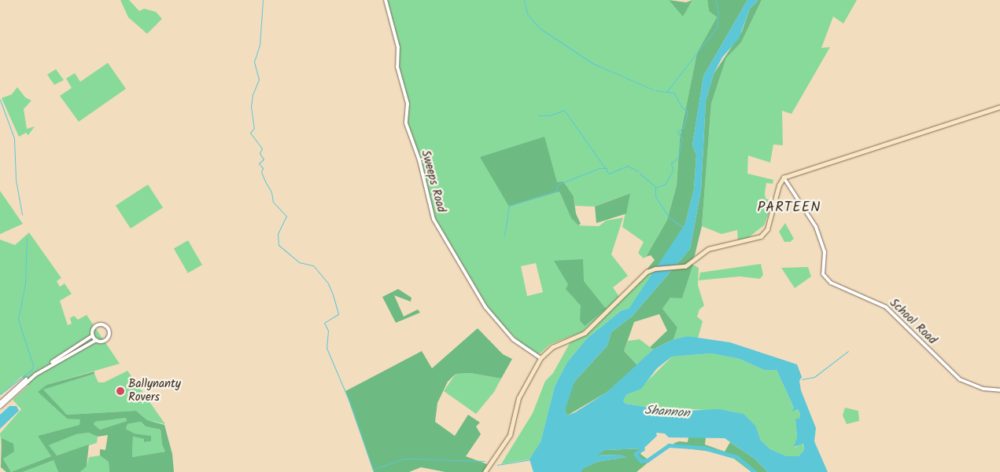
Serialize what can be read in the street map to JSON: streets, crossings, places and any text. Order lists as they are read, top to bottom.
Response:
{
  "streets": {
    "street": ["Sweeps Road", "School Road"]
  },
  "districts": ["PARTEEN"],
  "water": ["Shannon"],
  "places": ["Ballynanty Rovers"]
}
